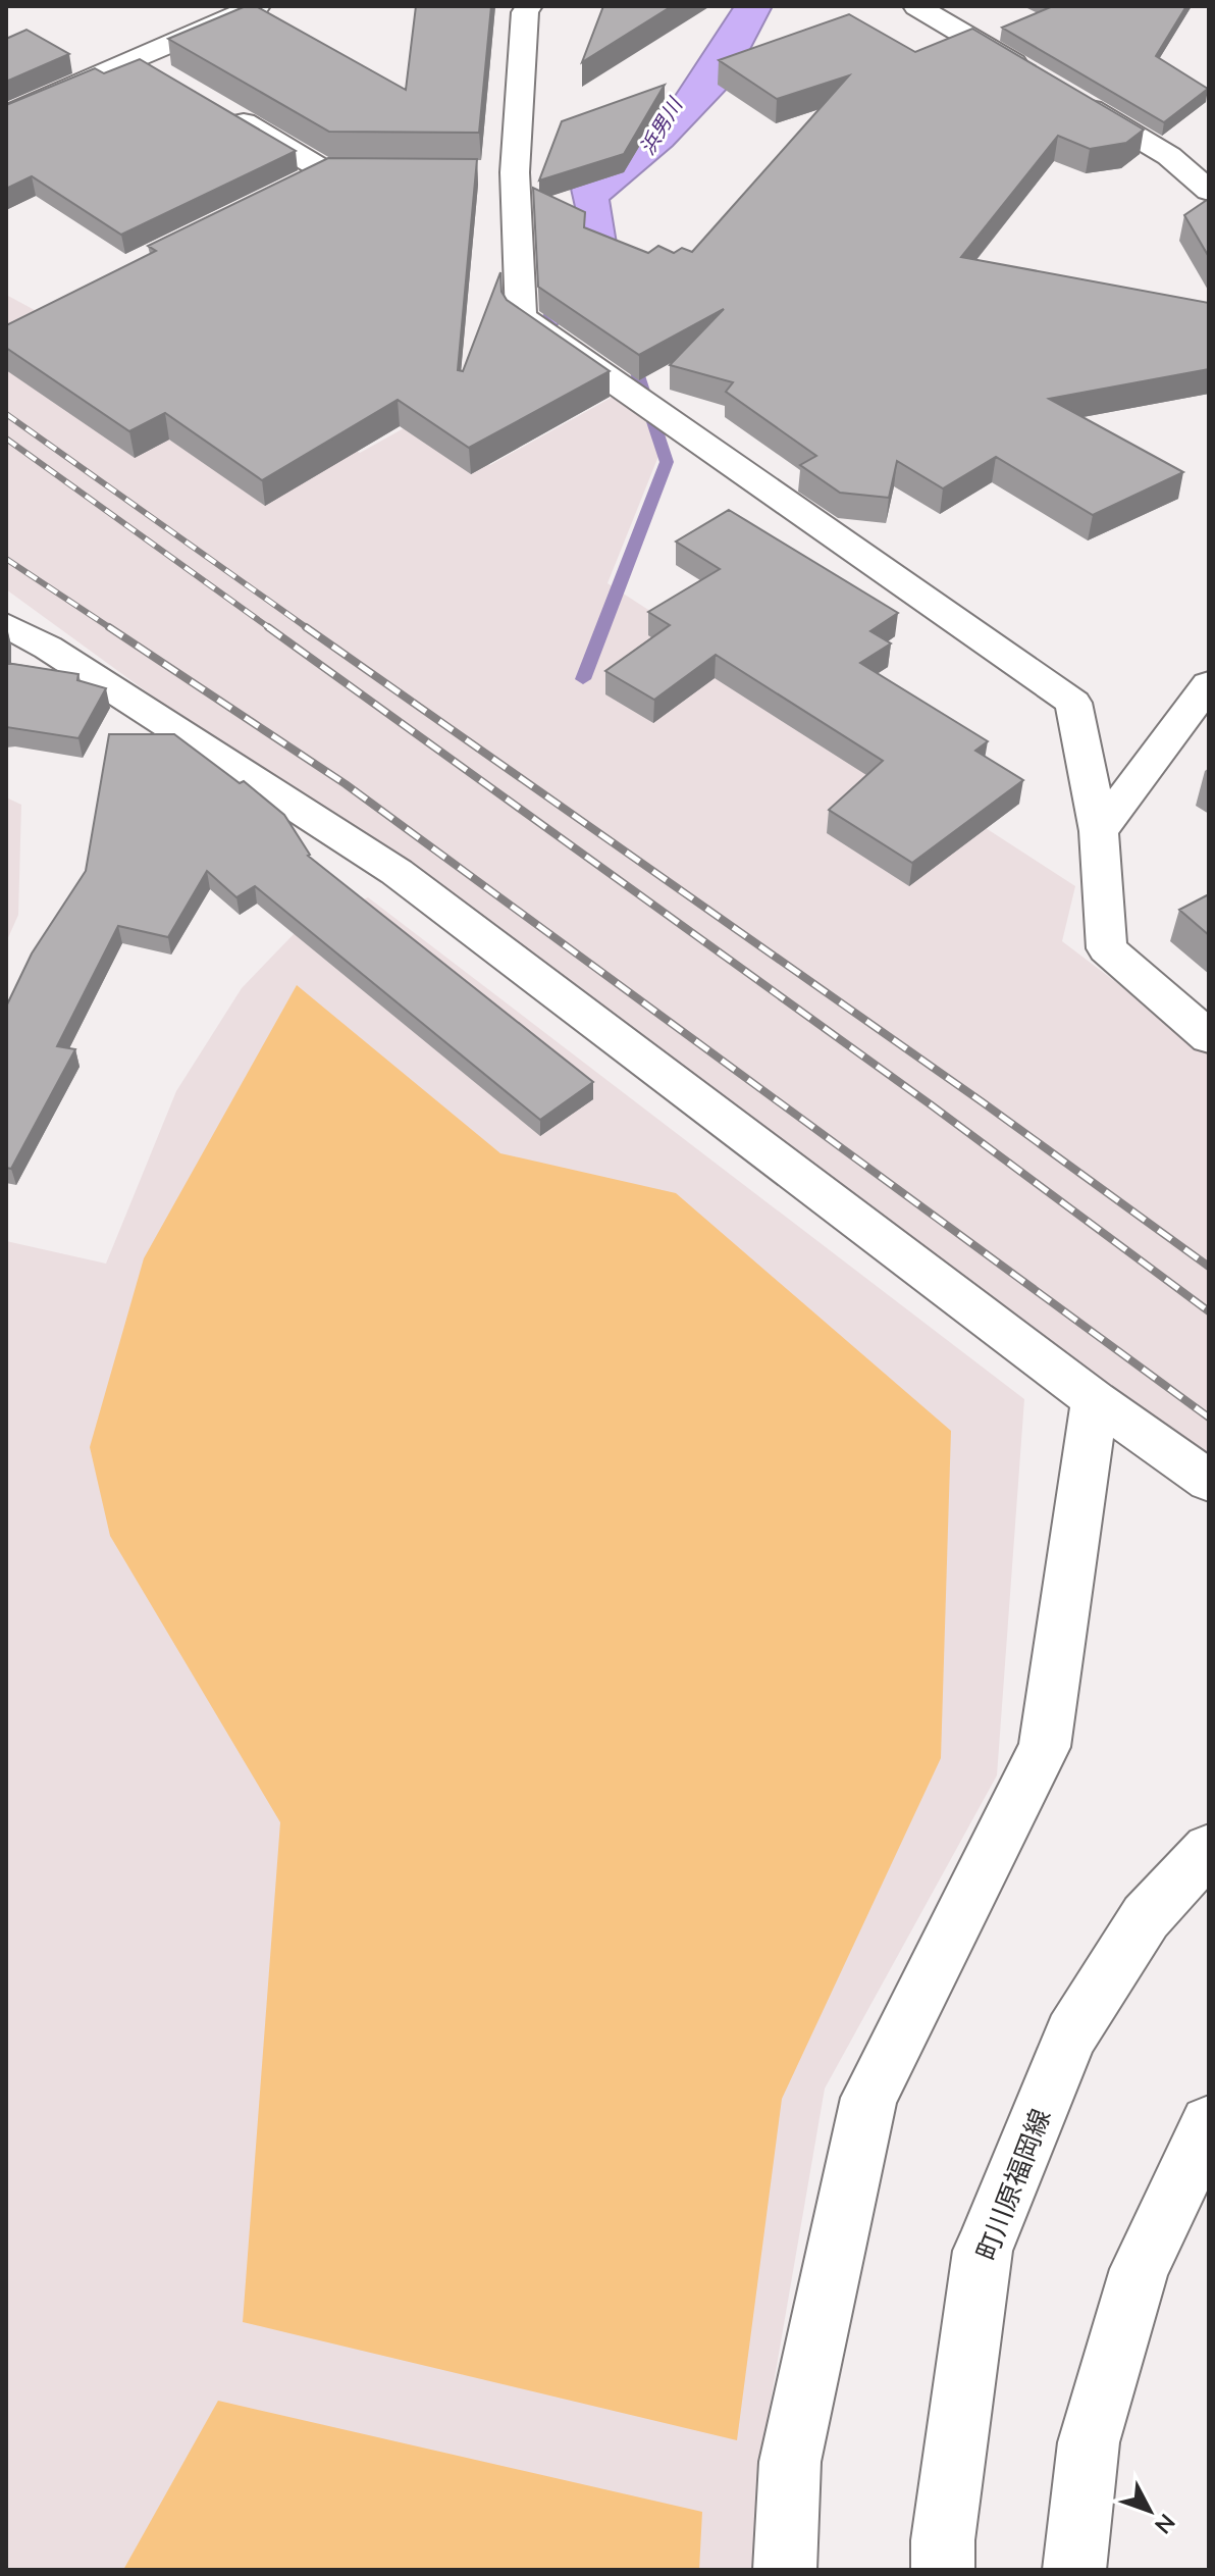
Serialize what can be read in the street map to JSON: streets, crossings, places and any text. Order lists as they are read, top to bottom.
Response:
{
  "streets": {
    "street": ["町川原福岡線"]
  },
  "water": ["浜男川"],
  "north": "bottom right"
}
